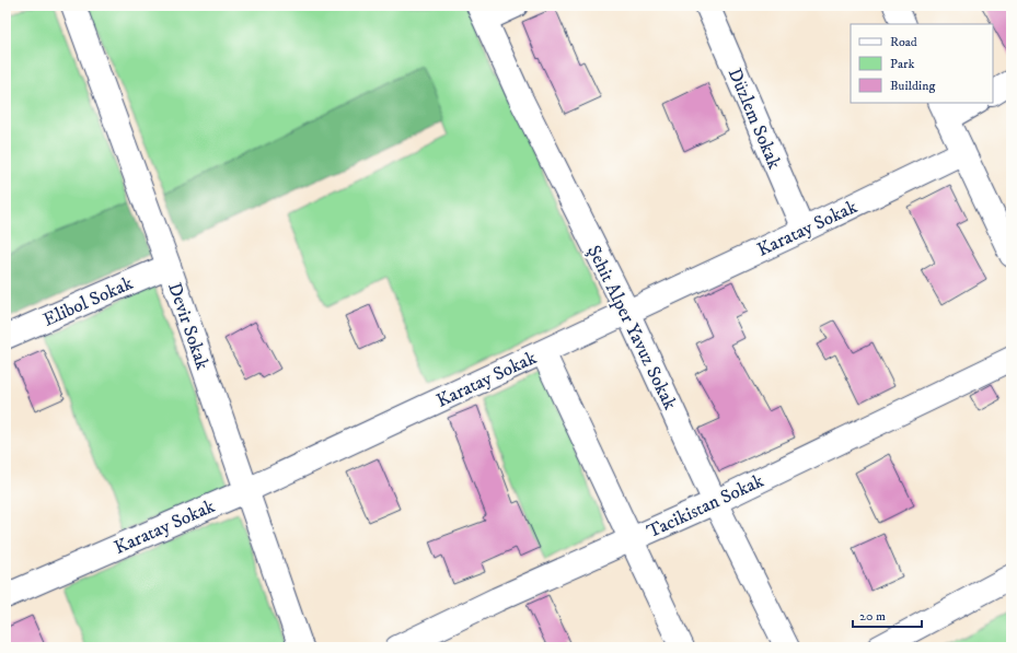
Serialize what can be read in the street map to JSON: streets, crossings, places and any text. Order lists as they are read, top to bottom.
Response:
{
  "streets": {
    "street": [
      "Düzlem Sokak",
      "Karatay Sokak",
      "Elibol Sokak",
      "Devir Sokak",
      "Şehit Alper Yavuz Sokak",
      "Tacikistan Sokak"
    ]
  },
  "crossings": [
    ["Düzlem Sokak", "Karatay Sokak"],
    ["Karatay Sokak", "Devir Sokak"],
    ["Karatay Sokak", "Şehit Alper Yavuz Sokak"],
    ["Elibol Sokak", "Devir Sokak"],
    ["Şehit Alper Yavuz Sokak", "Tacikistan Sokak"]
  ],
  "legend": ["Road", "Park", "Building"],
  "scale_bar": "20 m"
}
